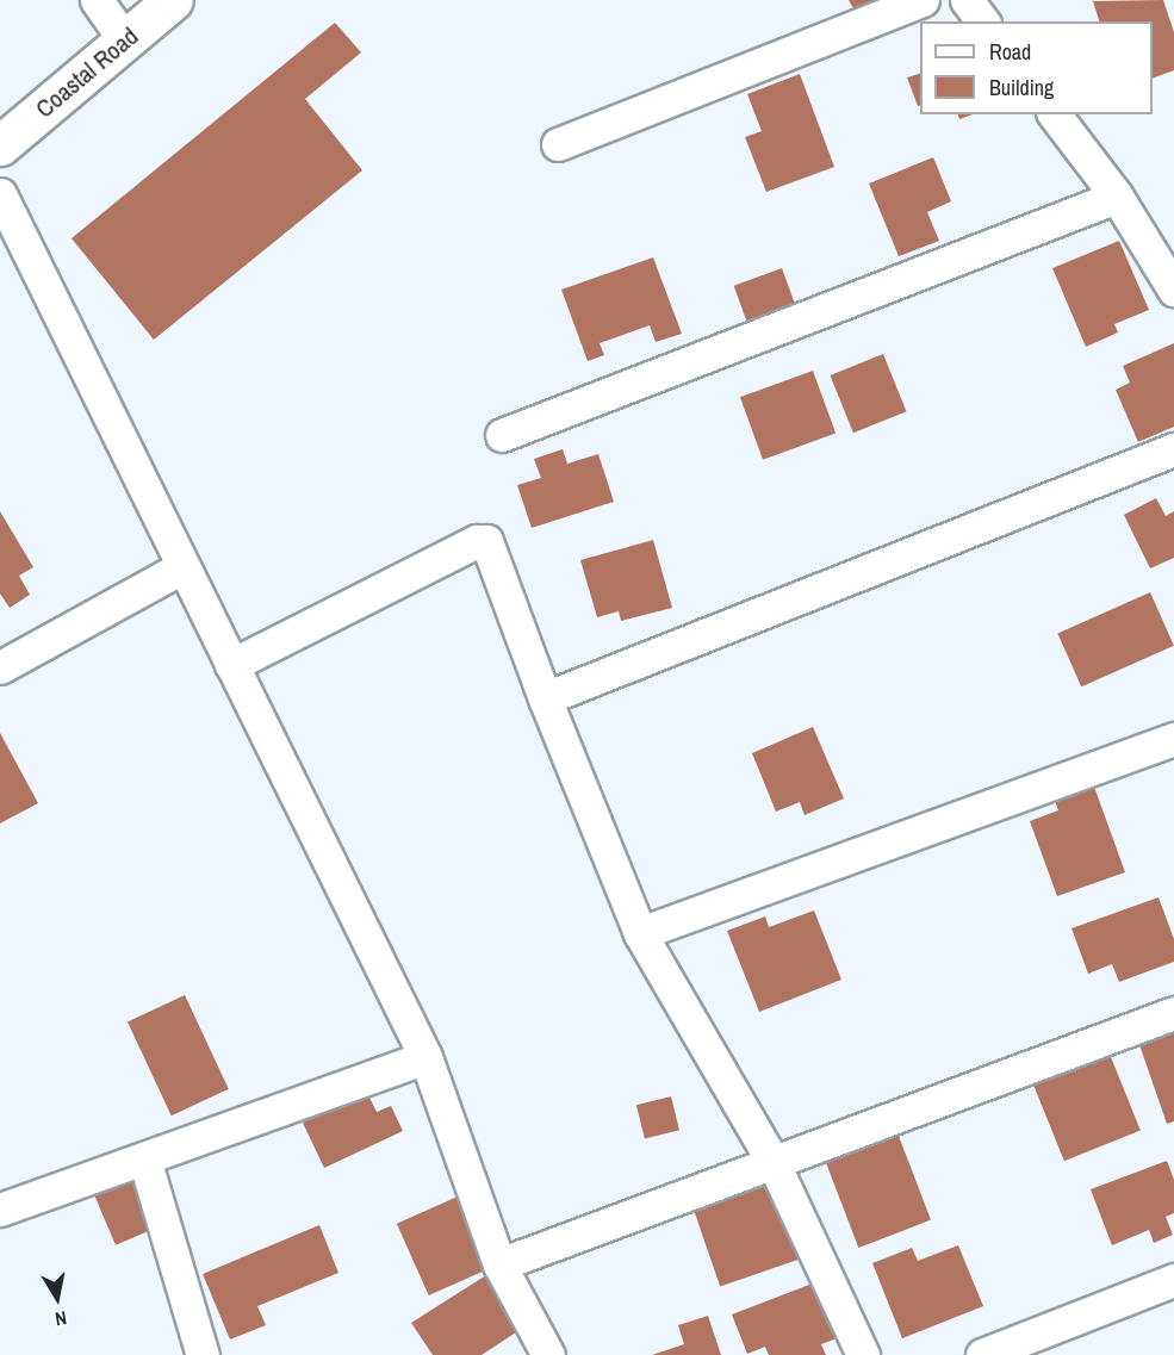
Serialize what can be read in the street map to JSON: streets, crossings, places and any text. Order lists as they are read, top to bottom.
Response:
{
  "streets": {
    "main road": ["Coastal Road"]
  },
  "legend": ["Road", "Building"],
  "north": "bottom"
}
